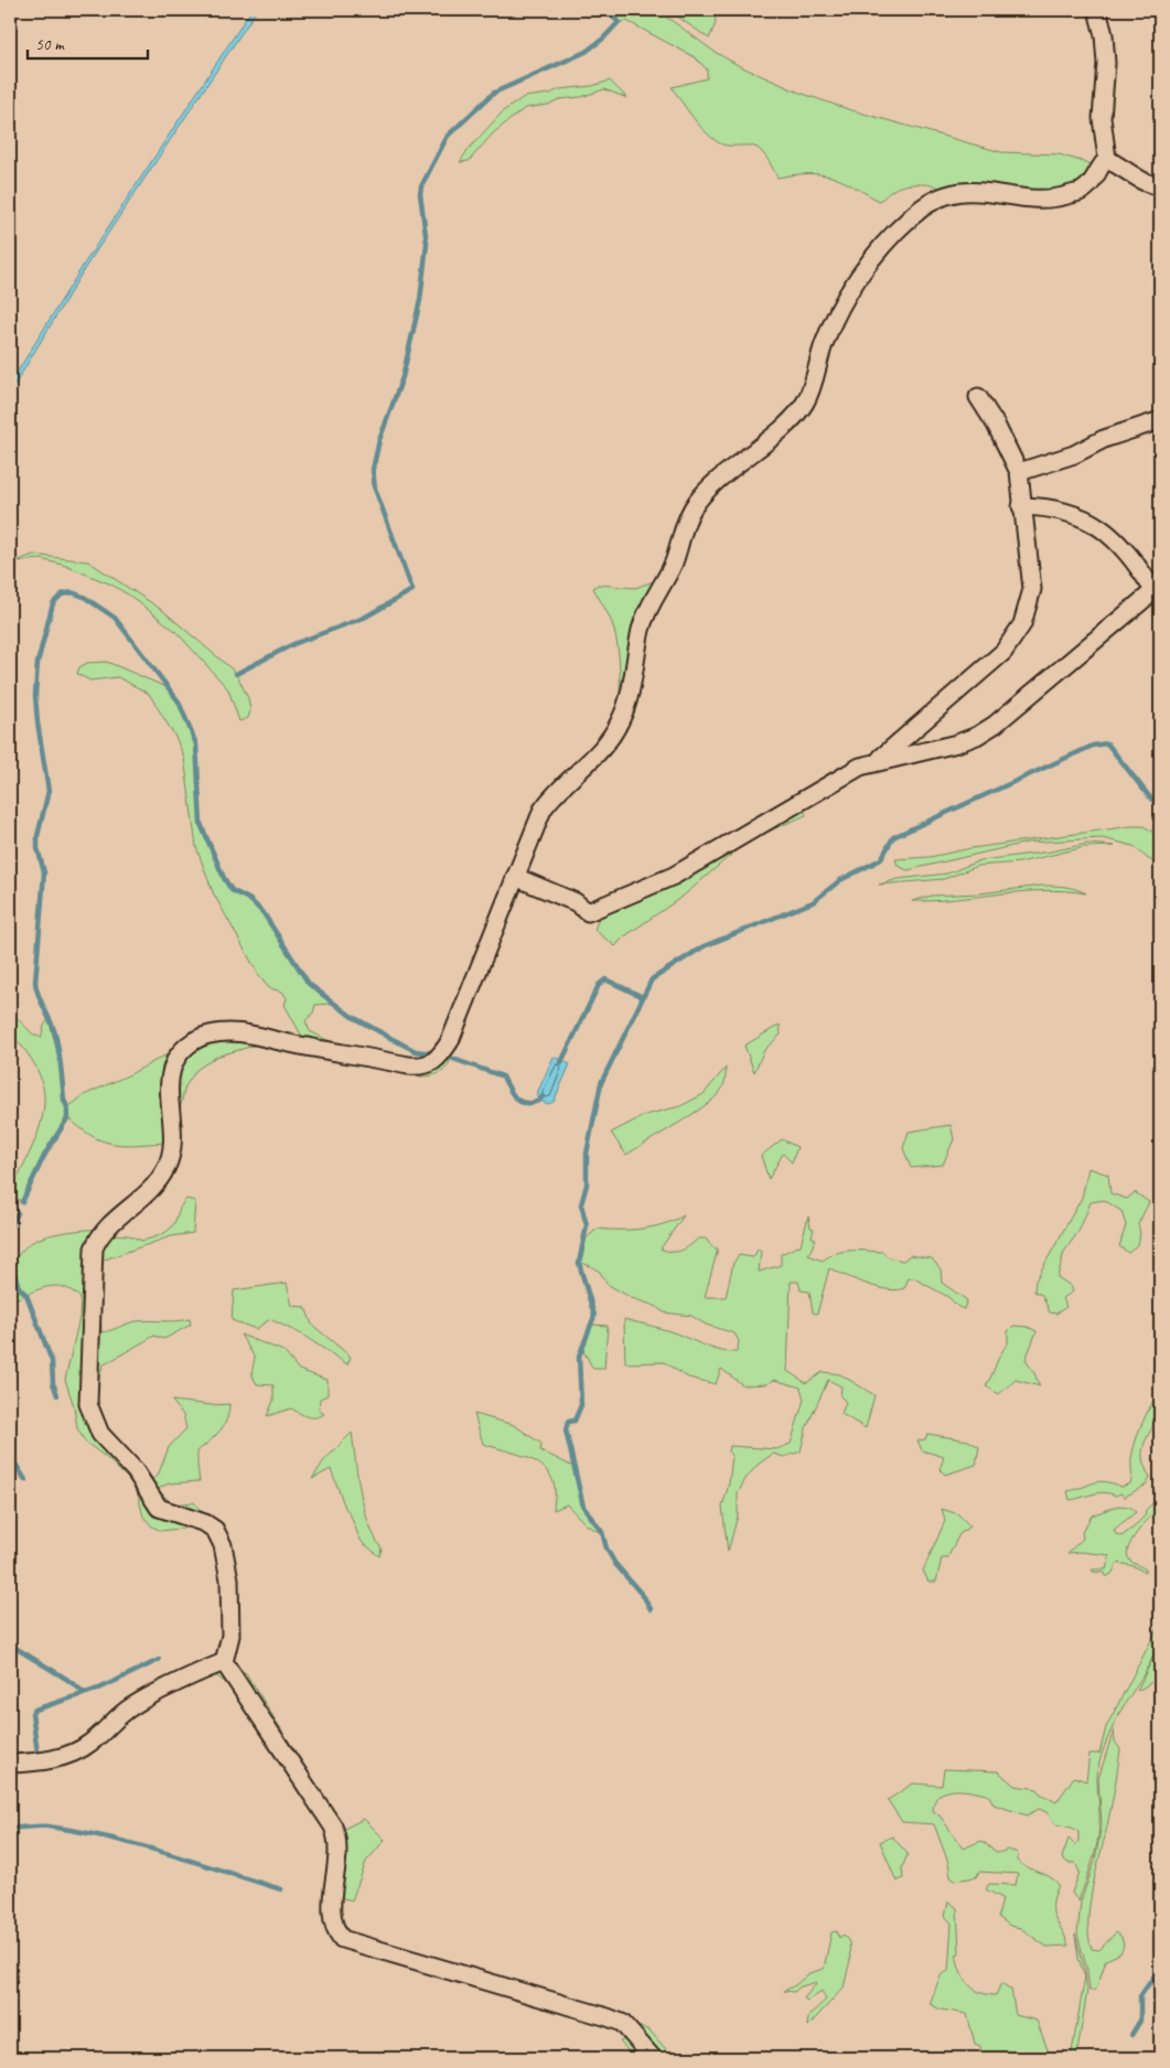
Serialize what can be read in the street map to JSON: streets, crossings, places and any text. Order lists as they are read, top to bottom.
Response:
{
  "scale_bar": "50 m"
}
